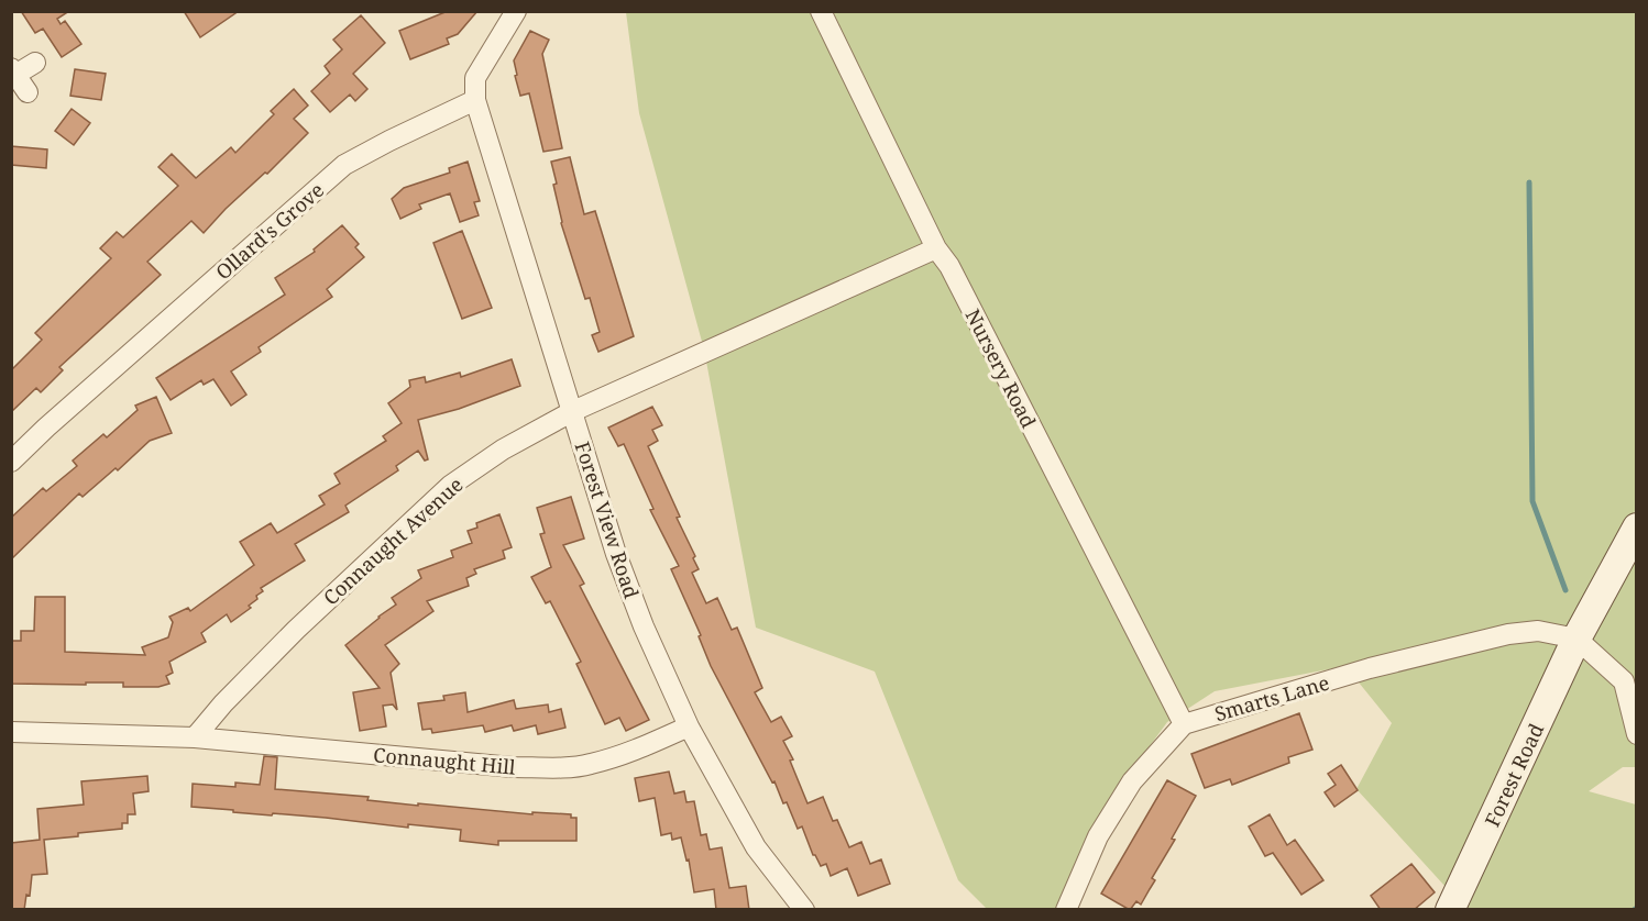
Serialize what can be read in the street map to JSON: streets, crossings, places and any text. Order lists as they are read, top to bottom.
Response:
{
  "streets": {
    "street": [
      "Ollard's Grove",
      "Nursery Road",
      "Forest View Road",
      "Connaught Avenue",
      "Smarts Lane",
      "Connaught Hill",
      "Forest Road"
    ]
  },
  "crossings": [
    ["Ollard's Grove", "Forest View Road"],
    ["Nursery Road", "Connaught Avenue"],
    ["Nursery Road", "Smarts Lane"],
    ["Forest View Road", "Connaught Avenue"],
    ["Forest View Road", "Connaught Hill"],
    ["Connaught Avenue", "Connaught Hill"],
    ["Smarts Lane", "Forest Road"]
  ]
}
